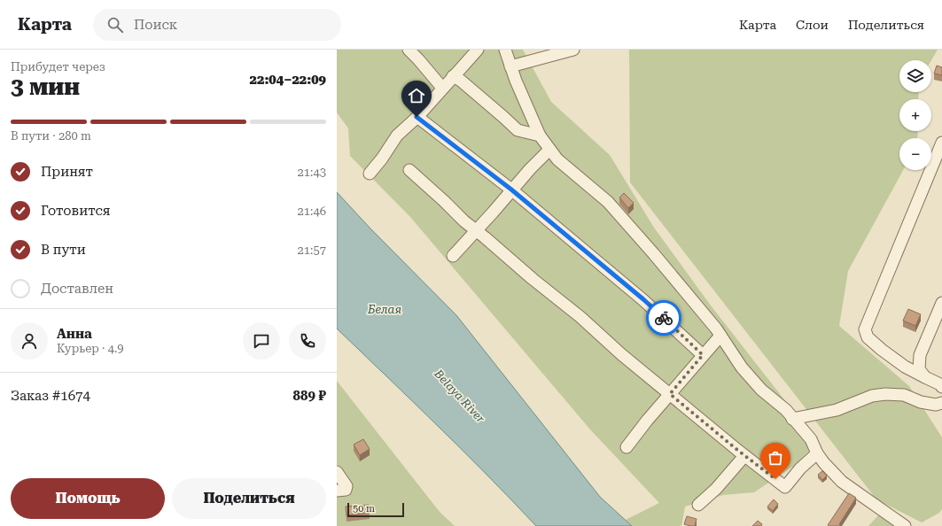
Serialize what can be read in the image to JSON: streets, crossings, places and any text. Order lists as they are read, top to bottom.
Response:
{
  "water": ["Белая", "Belaya River"],
  "scale_bar": "50 m",
  "page": {
    "header": "Карта",
    "search": "Поиск",
    "nav": ["Карта", "Слои", "Поделиться"],
    "heading": ["3 мин", "Прибудет через", "22:04–22:09"],
    "panel": [
      "Анна",
      "Курьер · 4.9",
      "Заказ #1674",
      "889 ₽"
    ],
    "map_buttons": ["+", "−"],
    "bar": "В пути · 280 m",
    "list": [
      ["Принят", "21:43"],
      ["Готовится", "21:46"],
      ["В пути", "21:57"],
      "Доставлен"
    ],
    "buttons": ["Помощь", "Поделиться"],
    "scale": "50 m"
  }
}
